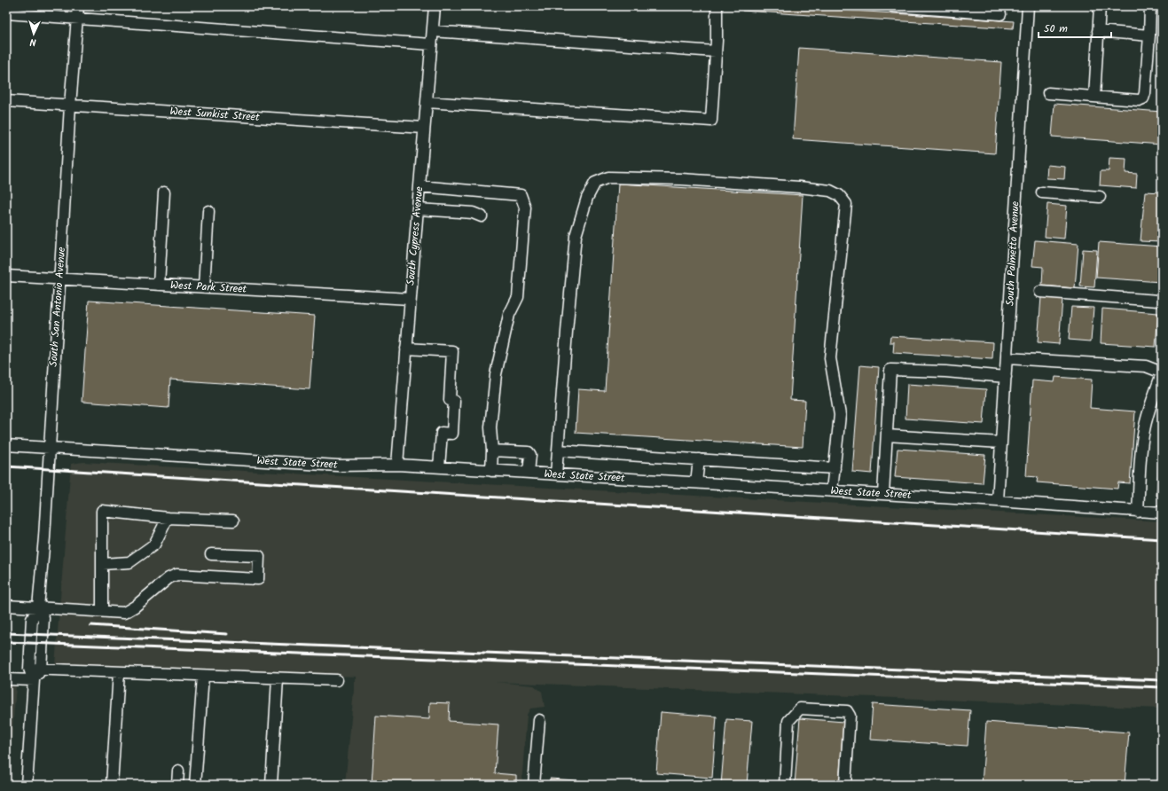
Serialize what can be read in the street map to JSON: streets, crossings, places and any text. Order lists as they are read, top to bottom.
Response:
{
  "streets": {
    "street": [
      "West Sunkist Street",
      "South Cypress Avenue",
      "South Palmetto Avenue",
      "West Park Street",
      "South San Antonio Avenue",
      "West State Street"
    ]
  },
  "crossings": [
    ["West Sunkist Street", "South Cypress Avenue"],
    ["West Sunkist Street", "South San Antonio Avenue"],
    ["South Cypress Avenue", "West Park Street"],
    ["South Cypress Avenue", "West State Street"],
    ["South Palmetto Avenue", "West State Street"],
    ["West Park Street", "South San Antonio Avenue"],
    ["South San Antonio Avenue", "West State Street"]
  ],
  "scale_bar": "50 m",
  "north": "bottom"
}
